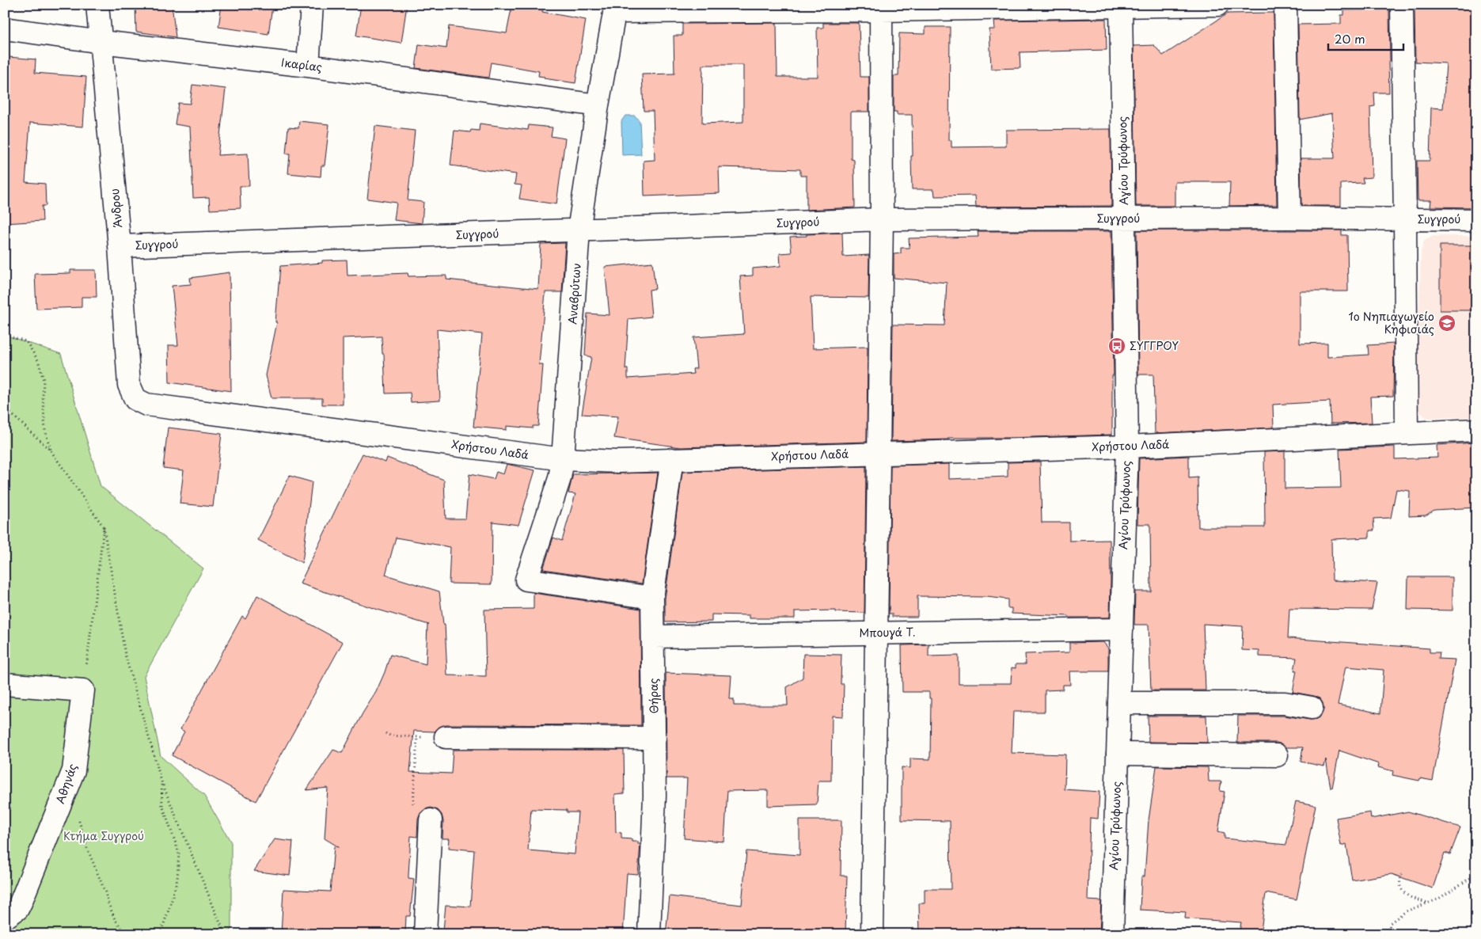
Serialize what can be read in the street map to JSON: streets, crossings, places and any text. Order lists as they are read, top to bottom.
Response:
{
  "streets": {
    "street": [
      "Ικαρίας",
      "Αγίου Τρύφωνος",
      "Άνδρου",
      "Συγγρού",
      "Αναβρύτων",
      "Χρήστου Λαδά",
      "Μπουγά Τ.",
      "Θήρας",
      "Αθηνάς"
    ]
  },
  "crossings": [
    ["Ικαρίας", "Άνδρου"],
    ["Ικαρίας", "Αναβρύτων"],
    ["Αγίου Τρύφωνος", "Συγγρού"],
    ["Αγίου Τρύφωνος", "Χρήστου Λαδά"],
    ["Αγίου Τρύφωνος", "Μπουγά Τ."],
    ["Άνδρου", "Συγγρού"],
    ["Άνδρου", "Χρήστου Λαδά"],
    ["Συγγρού", "Αναβρύτων"],
    ["Αναβρύτων", "Χρήστου Λαδά"],
    ["Αναβρύτων", "Θήρας"],
    ["Χρήστου Λαδά", "Θήρας"],
    ["Μπουγά Τ.", "Θήρας"]
  ],
  "parks": ["Κτήμα Συγγρού"],
  "places": {
    "school or university": ["1ο Νηπιαγωγείο Κηφισιάς"],
    "bus stop": ["ΣΥΓΓΡΟΥ"]
  },
  "scale_bar": "20 m"
}
